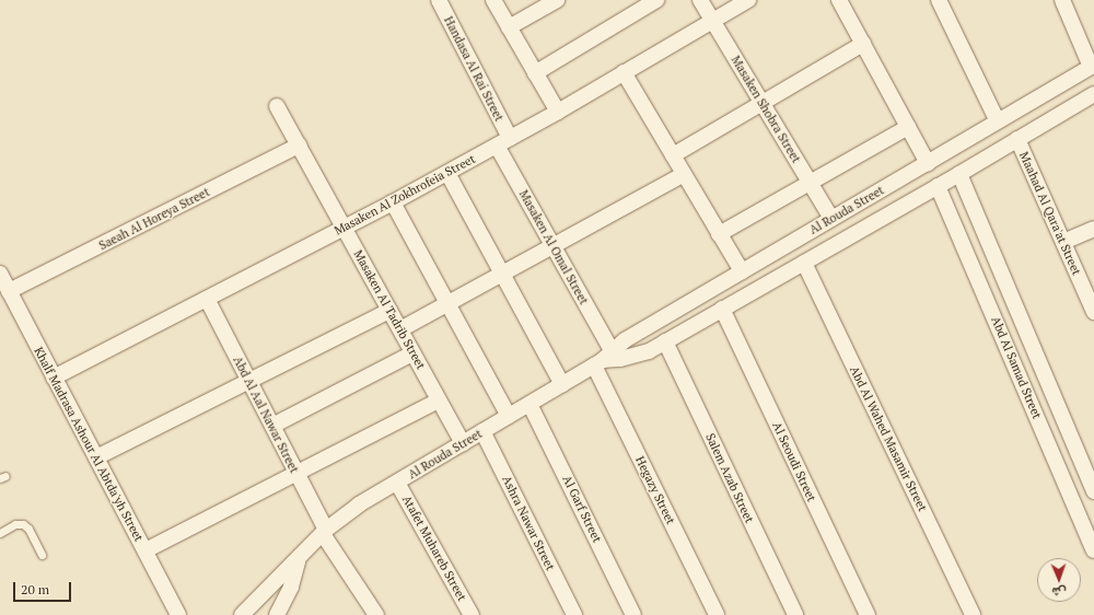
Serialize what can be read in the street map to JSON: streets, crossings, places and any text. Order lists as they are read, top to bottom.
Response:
{
  "streets": {
    "street": [
      "Handasa Al Rai Street",
      "Masaken Shobra Street",
      "Masaken Al Zokhrofeia Street",
      "Al Rouda Street",
      "Maahad Al Qara'at Street",
      "Saeah Al Horeya Street",
      "Masaken Al Omal Street",
      "Masaken Al Tadrib Street",
      "Abd Al Samad Street",
      "Abd Al Aal Nawar Street",
      "Abd Al Wahed Masamir Street",
      "Khalf Madrasa Ashour Al Abtda'yh Street",
      "Al Seoudi Street",
      "Salem Azab Street",
      "Hegazy Street",
      "Al Garf Street",
      "Ashra Nawar Street",
      "Atafet Muhareb Street"
    ]
  },
  "crossings": [
    ["Handasa Al Rai Street", "Masaken Al Zokhrofeia Street"],
    ["Masaken Shobra Street", "Masaken Al Zokhrofeia Street"],
    ["Masaken Shobra Street", "Al Rouda Street"],
    ["Masaken Al Zokhrofeia Street", "Masaken Al Omal Street"],
    ["Masaken Al Zokhrofeia Street", "Masaken Al Tadrib Street"],
    ["Masaken Al Zokhrofeia Street", "Abd Al Aal Nawar Street"],
    ["Masaken Al Zokhrofeia Street", "Khalf Madrasa Ashour Al Abtda'yh Street"],
    ["Al Rouda Street", "Maahad Al Qara'at Street"],
    ["Al Rouda Street", "Masaken Al Omal Street"],
    ["Al Rouda Street", "Masaken Al Tadrib Street"],
    ["Al Rouda Street", "Abd Al Samad Street"],
    ["Al Rouda Street", "Abd Al Aal Nawar Street"],
    ["Al Rouda Street", "Abd Al Wahed Masamir Street"],
    ["Al Rouda Street", "Al Seoudi Street"],
    ["Al Rouda Street", "Salem Azab Street"],
    ["Al Rouda Street", "Hegazy Street"],
    ["Al Rouda Street", "Al Garf Street"],
    ["Al Rouda Street", "Ashra Nawar Street"],
    ["Al Rouda Street", "Atafet Muhareb Street"],
    ["Saeah Al Horeya Street", "Masaken Al Tadrib Street"],
    ["Saeah Al Horeya Street", "Khalf Madrasa Ashour Al Abtda'yh Street"],
    ["Masaken Al Omal Street", "Hegazy Street"]
  ],
  "scale_bar": "20 m",
  "north": "bottom"
}
